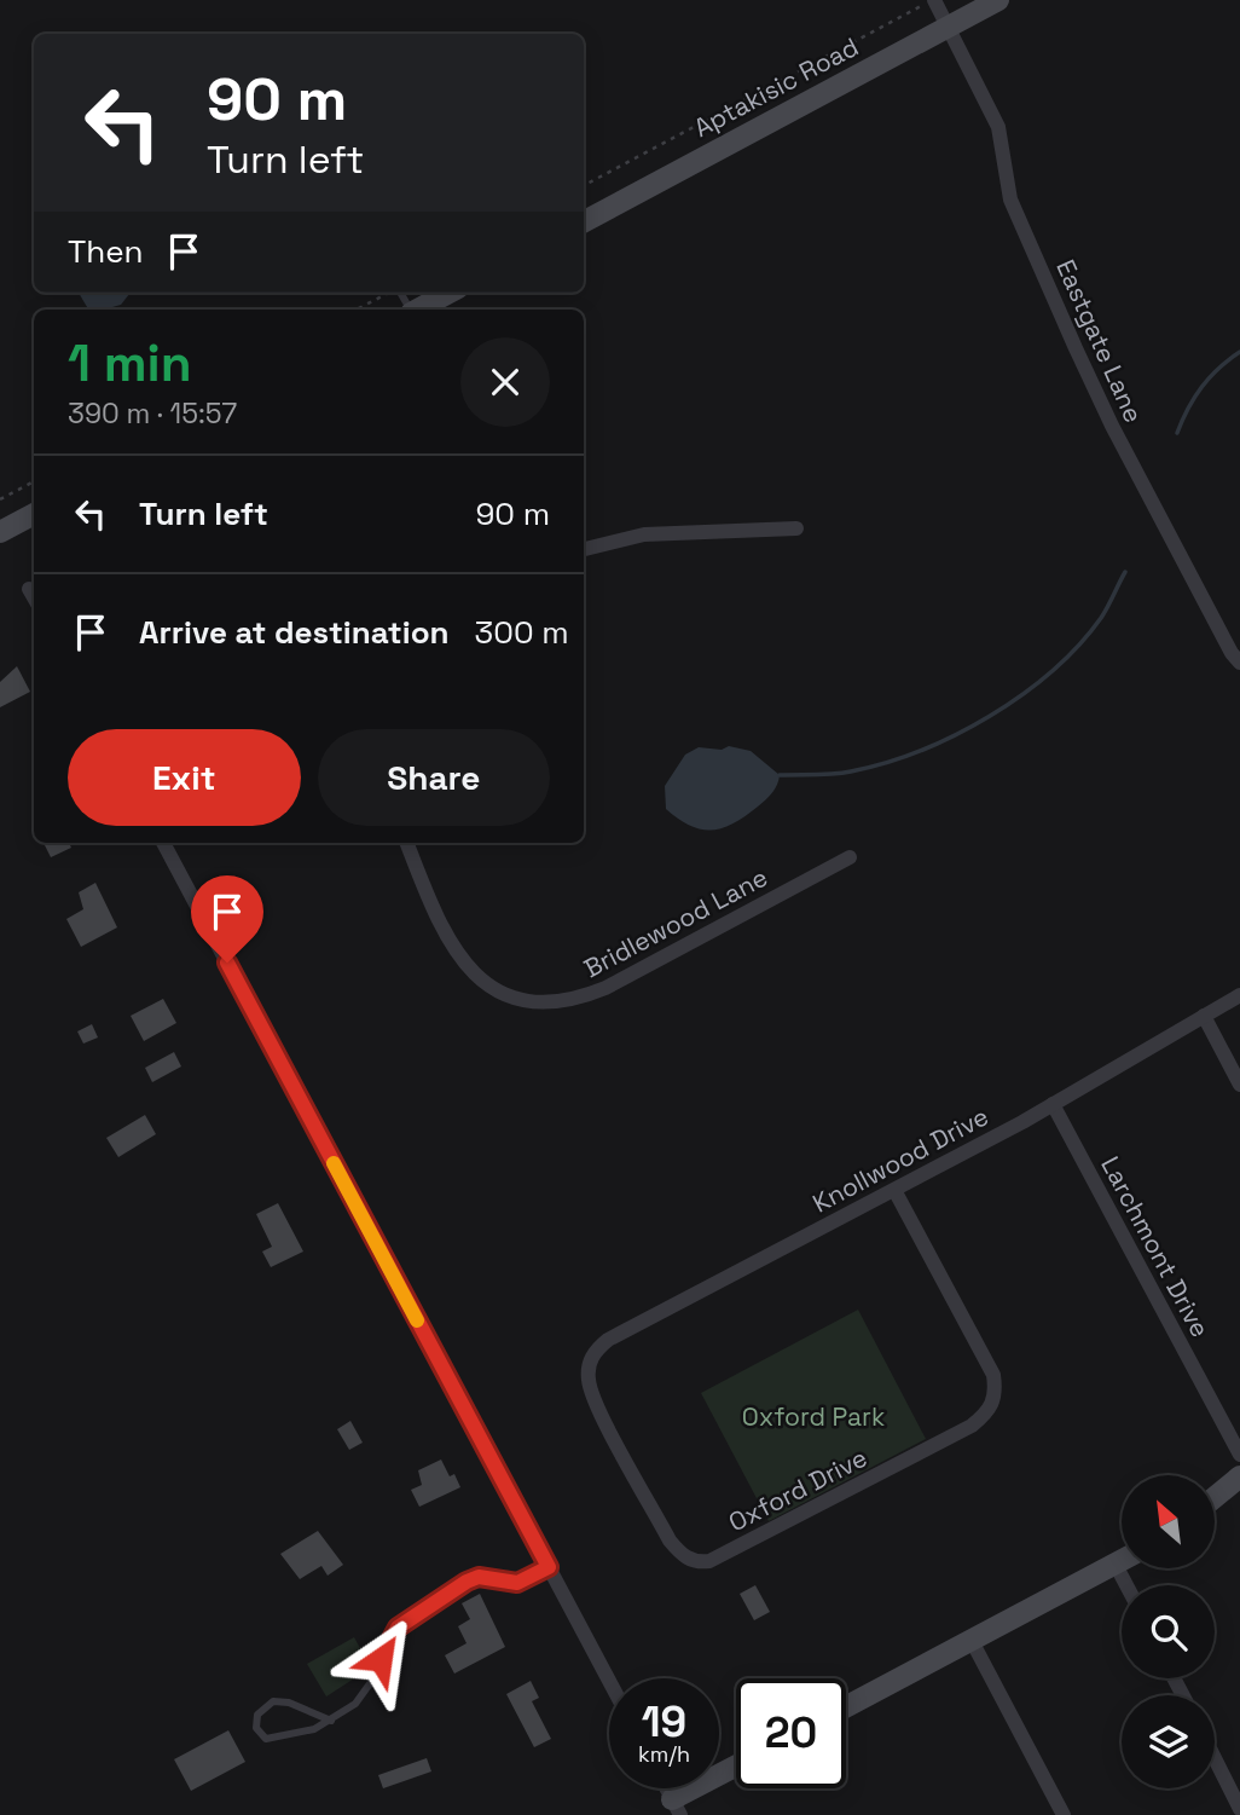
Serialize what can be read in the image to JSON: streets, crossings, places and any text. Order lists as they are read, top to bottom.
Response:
{
  "streets": {
    "main road": ["Aptakisic Road"],
    "street": [
      "Eastgate Lane",
      "Bridlewood Lane",
      "Knollwood Drive",
      "Larchmont Drive",
      "Oxford Drive"
    ]
  },
  "crossings": [
    ["Aptakisic Road", "Eastgate Lane"],
    ["Knollwood Drive", "Larchmont Drive"],
    ["Knollwood Drive", "Oxford Drive"]
  ],
  "parks": ["Oxford Park"],
  "north": "top left",
  "page": {
    "turn": ["90 m", "Turn left"],
    "then": "Then",
    "heading": ["1 min", "390 m · 15:57"],
    "list": [
      {
        "name": "Turn left",
        "value": "90 m"
      },
      {
        "name": "Arrive at destination",
        "value": "300 m"
      }
    ],
    "buttons": ["Exit", "Share"],
    "speed": "19 km/h",
    "limit": "20"
  }
}
